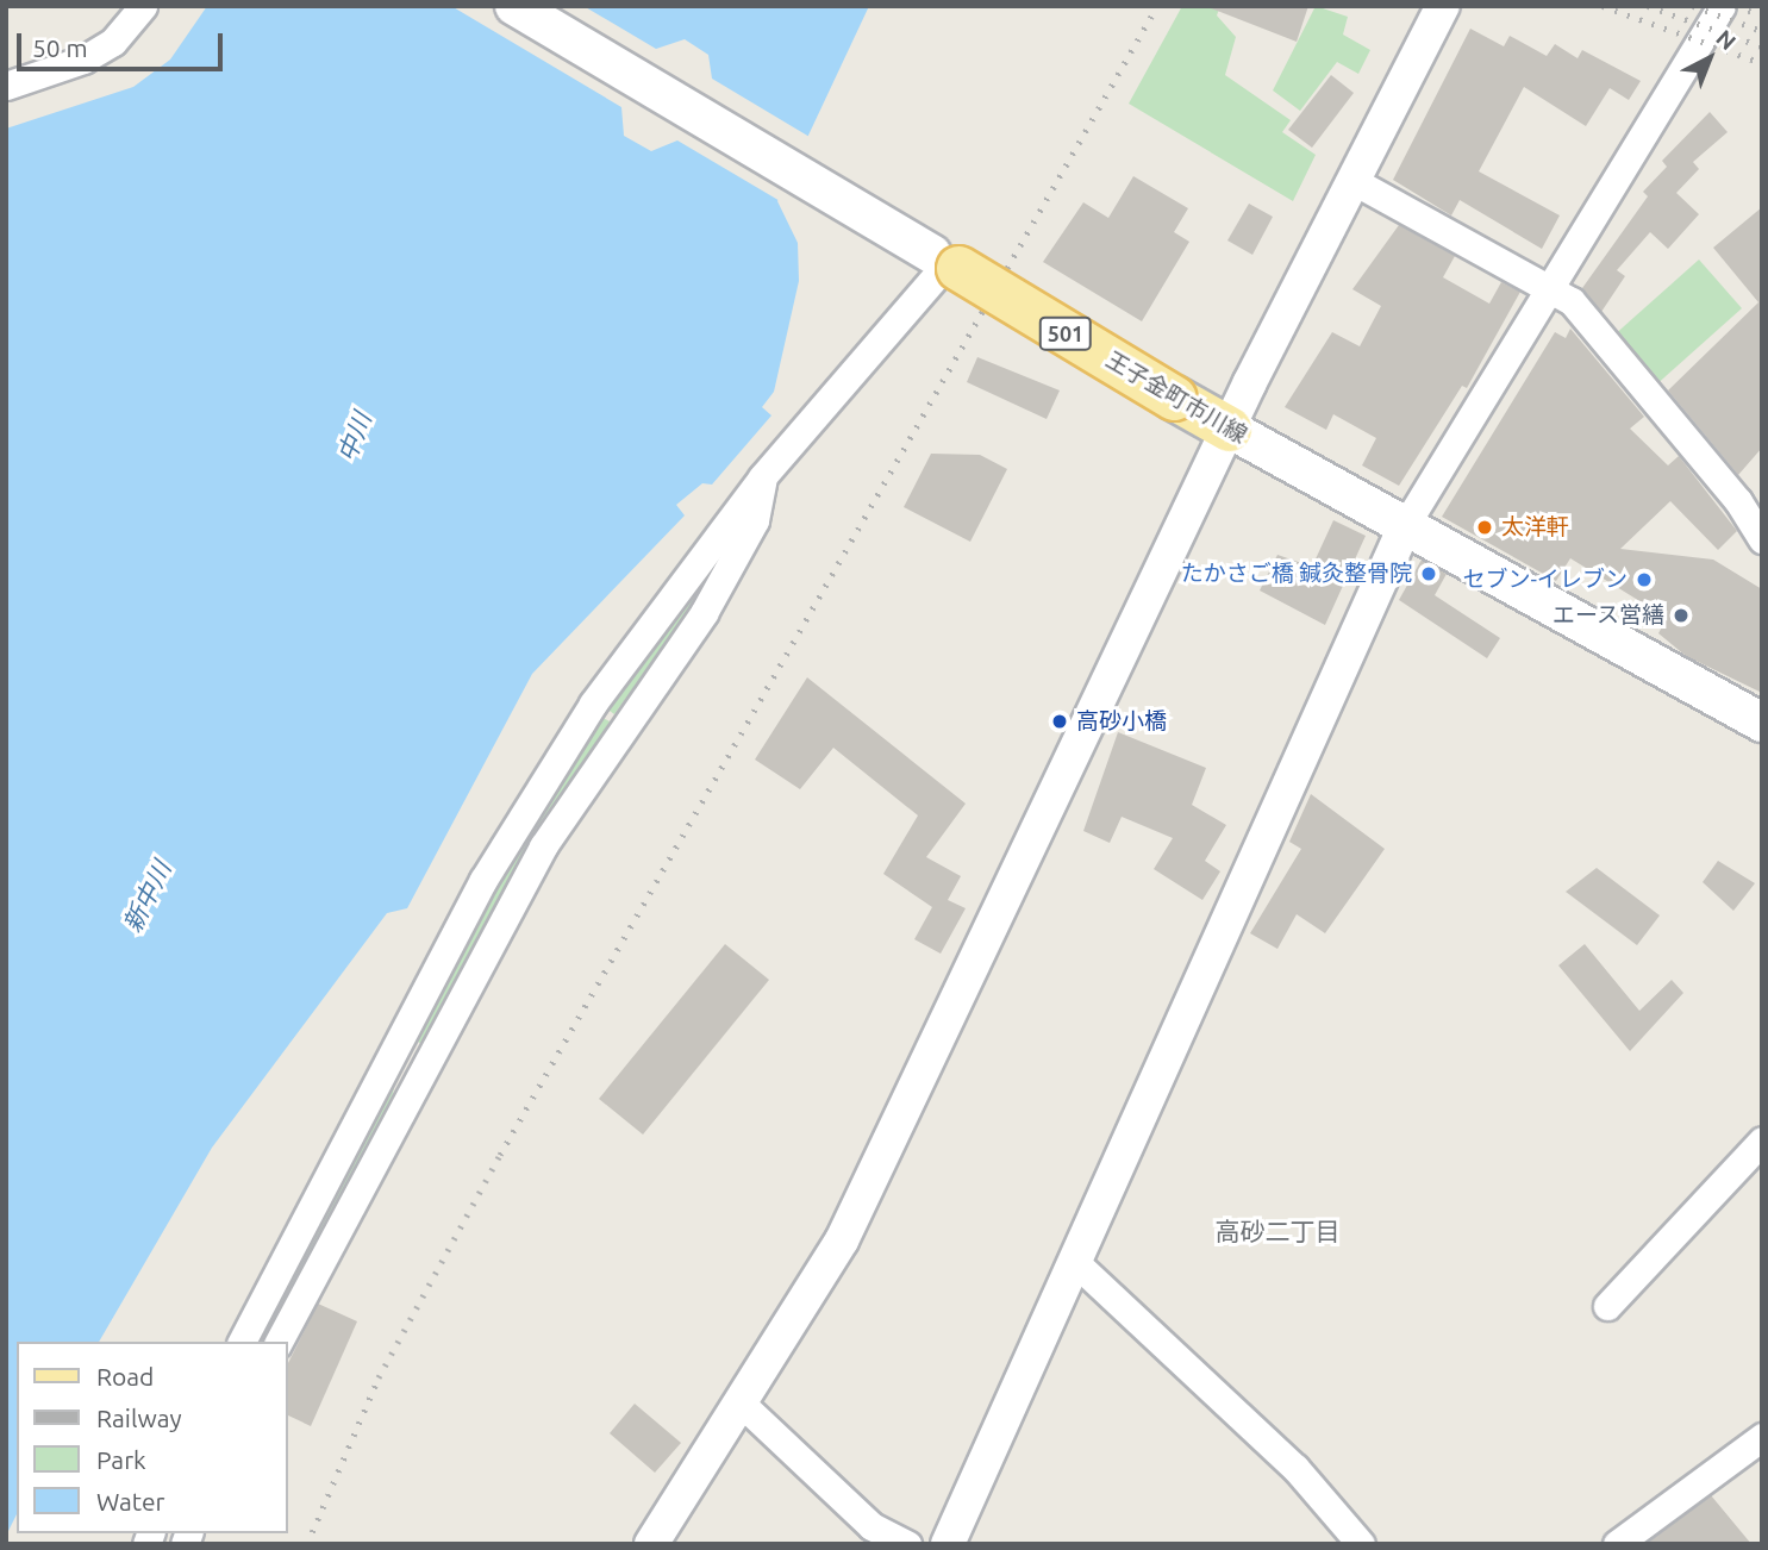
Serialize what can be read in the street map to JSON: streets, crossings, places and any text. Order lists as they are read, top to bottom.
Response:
{
  "streets": {
    "main road": ["501", "王子金町市川線"]
  },
  "districts": ["高砂二丁目"],
  "water": ["中川", "新中川"],
  "places": [
    "太洋軒",
    "たかさご橋 鍼灸整骨院",
    "セブン-イレブン",
    "エース営繕",
    "高砂小橋"
  ],
  "legend": [
    "Road",
    "Railway",
    "Park",
    "Water"
  ],
  "scale_bar": "50 m",
  "north": "top right"
}
